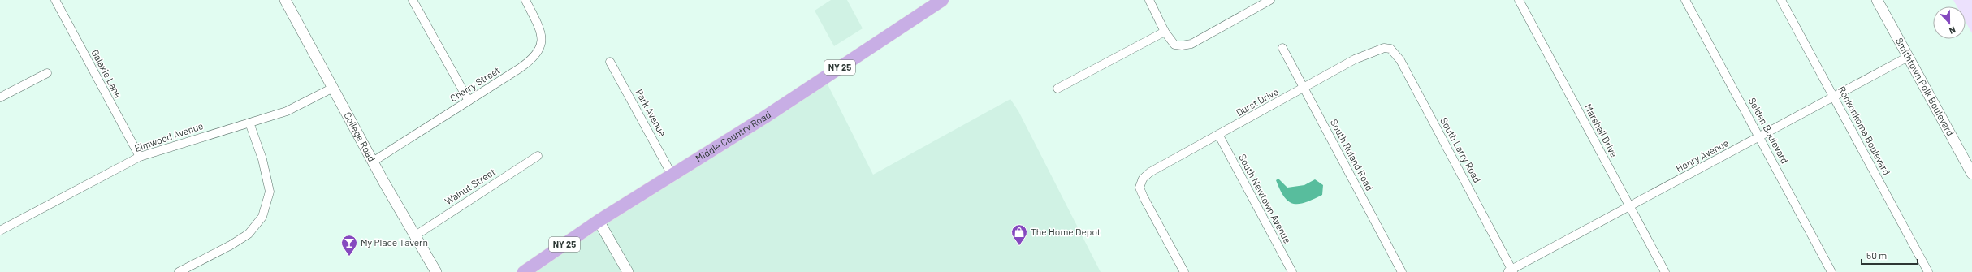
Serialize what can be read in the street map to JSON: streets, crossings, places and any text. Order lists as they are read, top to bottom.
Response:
{
  "streets": {
    "main road": ["NY 25", "Middle Country Road"],
    "street": [
      "Galaxie Lane",
      "Cherry Street",
      "Smithtown Polk Boulevard",
      "Durst Drive",
      "Park Avenue",
      "Marshall Drive",
      "Selden Boulevard",
      "Ronkonkoma Boulevard",
      "College Road",
      "Elmwood Avenue",
      "South Larry Road",
      "South Ruland Road",
      "Henry Avenue",
      "Walnut Street",
      "South Newtown Avenue"
    ]
  },
  "crossings": [
    ["Galaxie Lane", "Elmwood Avenue"],
    ["Cherry Street", "College Road"],
    ["Smithtown Polk Boulevard", "Henry Avenue"],
    ["Durst Drive", "South Larry Road"],
    ["Durst Drive", "South Ruland Road"],
    ["Durst Drive", "South Newtown Avenue"],
    ["Park Avenue", "Middle Country Road"],
    ["Marshall Drive", "Henry Avenue"],
    ["Selden Boulevard", "Henry Avenue"],
    ["Ronkonkoma Boulevard", "Henry Avenue"],
    ["College Road", "Elmwood Avenue"],
    ["College Road", "Walnut Street"],
    ["South Larry Road", "Henry Avenue"]
  ],
  "places": {
    "shop": ["The Home Depot"],
    "bar": ["My Place Tavern"]
  },
  "scale_bar": "50 m",
  "north": "bottom"
}
